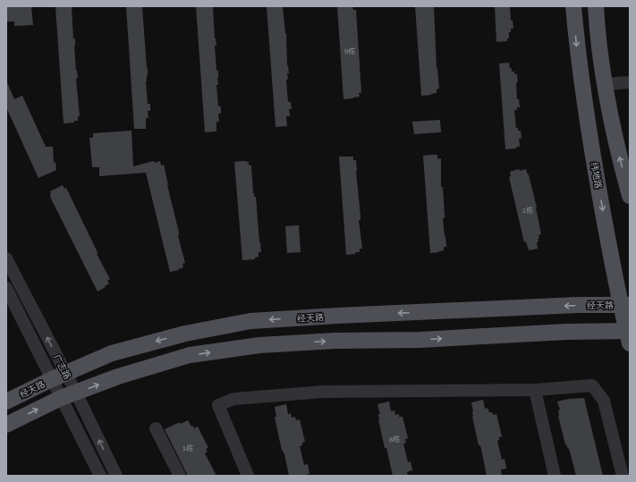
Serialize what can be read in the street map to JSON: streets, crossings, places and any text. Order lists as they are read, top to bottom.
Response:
{
  "streets": {
    "main road": ["纬地路", "经天路"],
    "street": ["广志路"]
  },
  "crossings": [
    ["纬地路", "经天路"],
    ["经天路", "广志路"]
  ],
  "house_numbers": [
    "9栋",
    "1栋",
    "8栋",
    "1栋"
  ]
}
